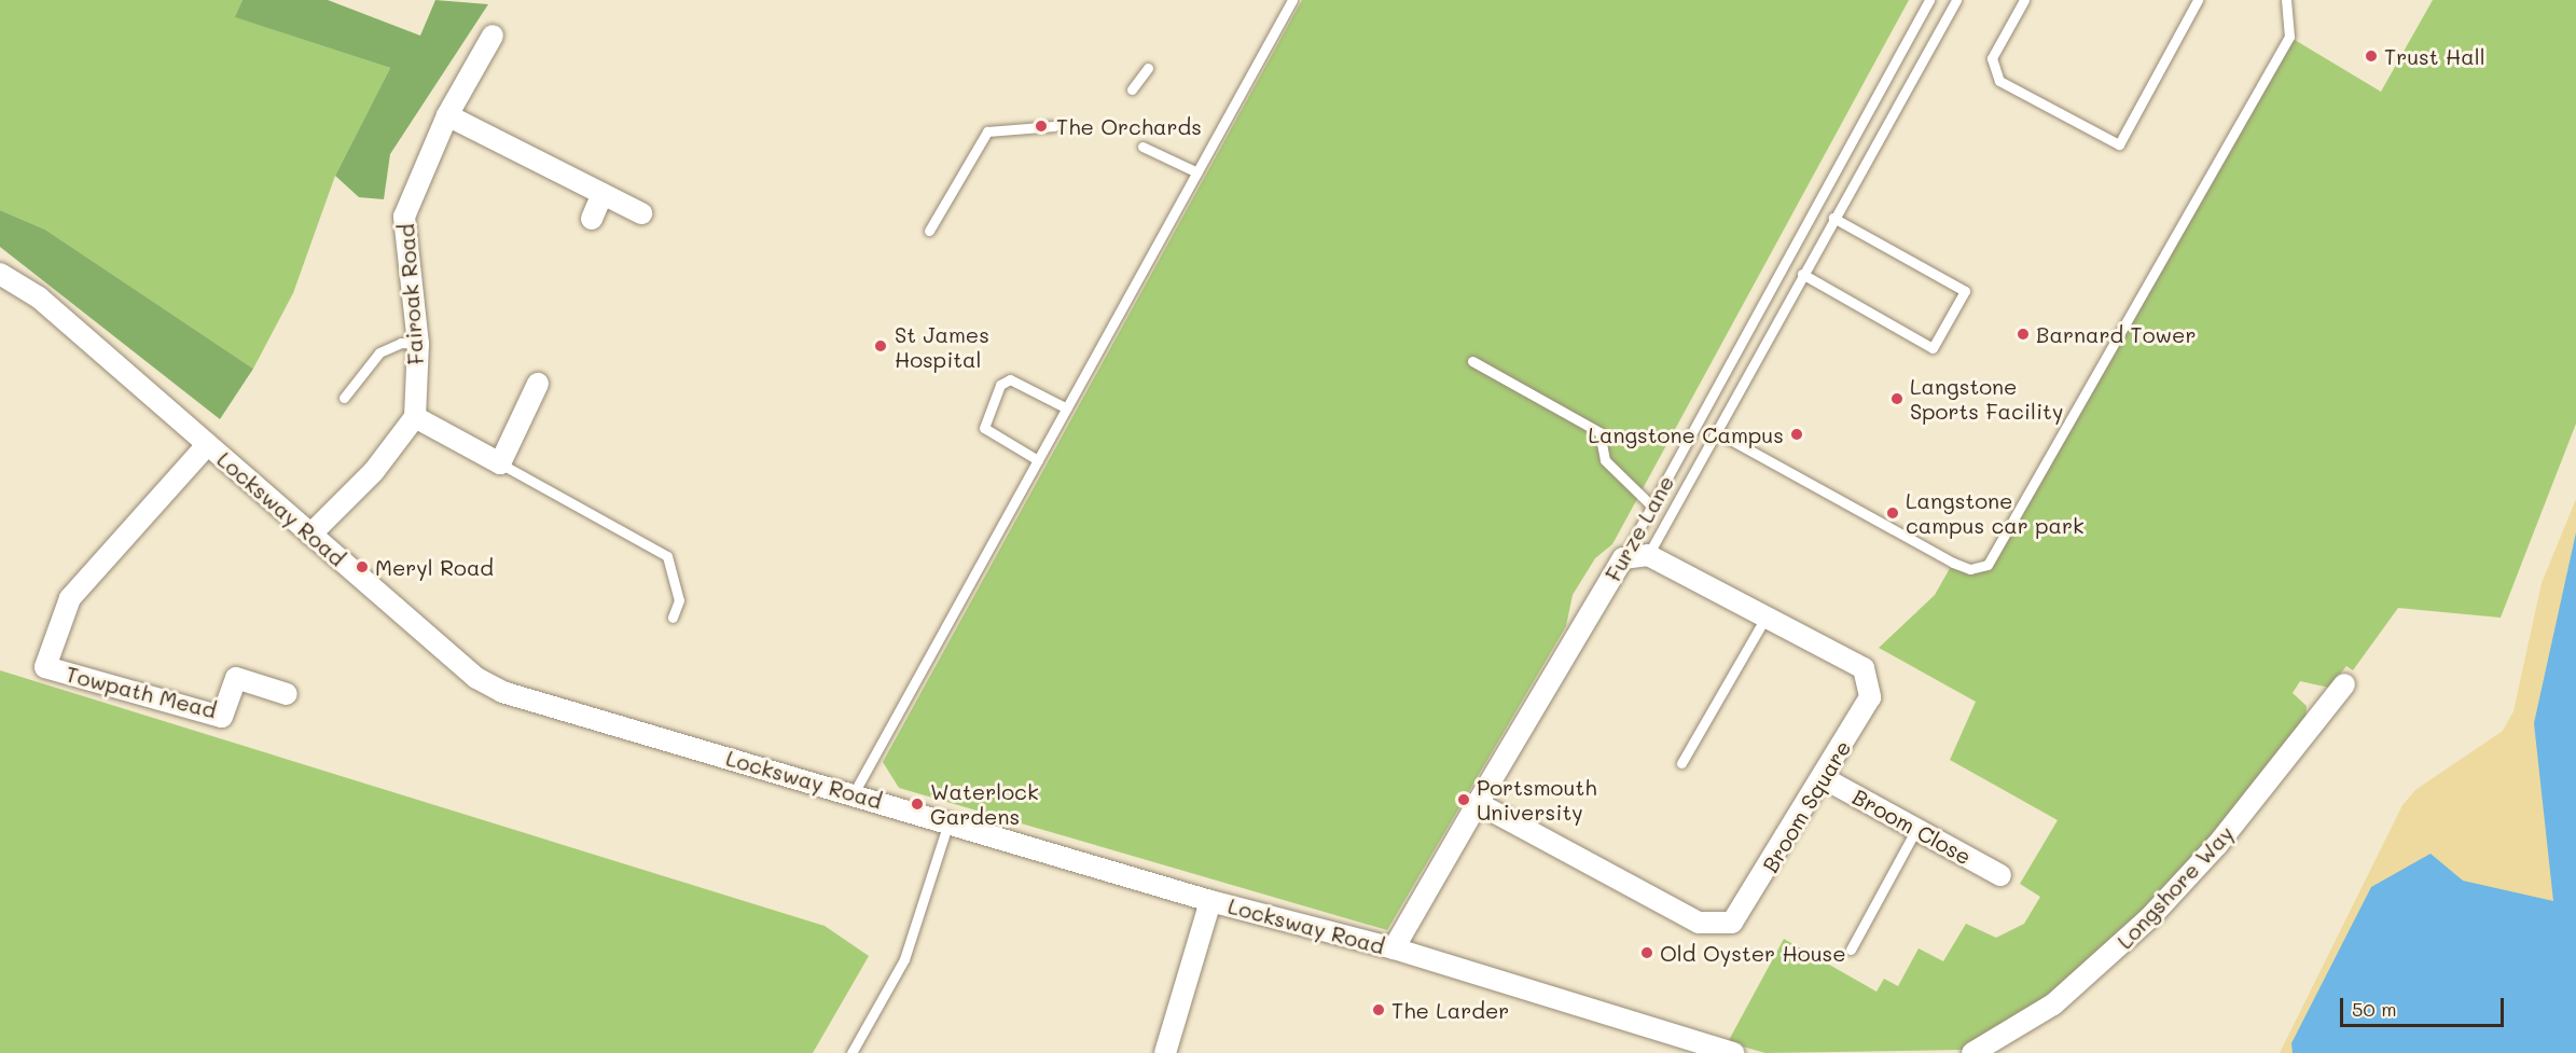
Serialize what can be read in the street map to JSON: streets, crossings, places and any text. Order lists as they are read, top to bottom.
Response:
{
  "streets": {
    "street": [
      "Fairoak Road",
      "Locksway Road",
      "Furze Lane",
      "Towpath Mead",
      "Broom Square",
      "Broom Close",
      "Longshore Way"
    ]
  },
  "crossings": [
    ["Locksway Road", "Furze Lane"],
    ["Locksway Road", "Towpath Mead"],
    ["Furze Lane", "Broom Square"],
    ["Broom Square", "Broom Close"]
  ],
  "places": [
    "Trust Hall",
    "The Orchards",
    "Barnard Tower",
    "St James Hospital",
    "Langstone Sports Facility",
    "Langstone Campus",
    "Langstone campus car park",
    "Meryl Road",
    "Portsmouth University",
    "Waterlock Gardens",
    "Old Oyster House",
    "The Larder"
  ],
  "scale_bar": "50 m"
}
